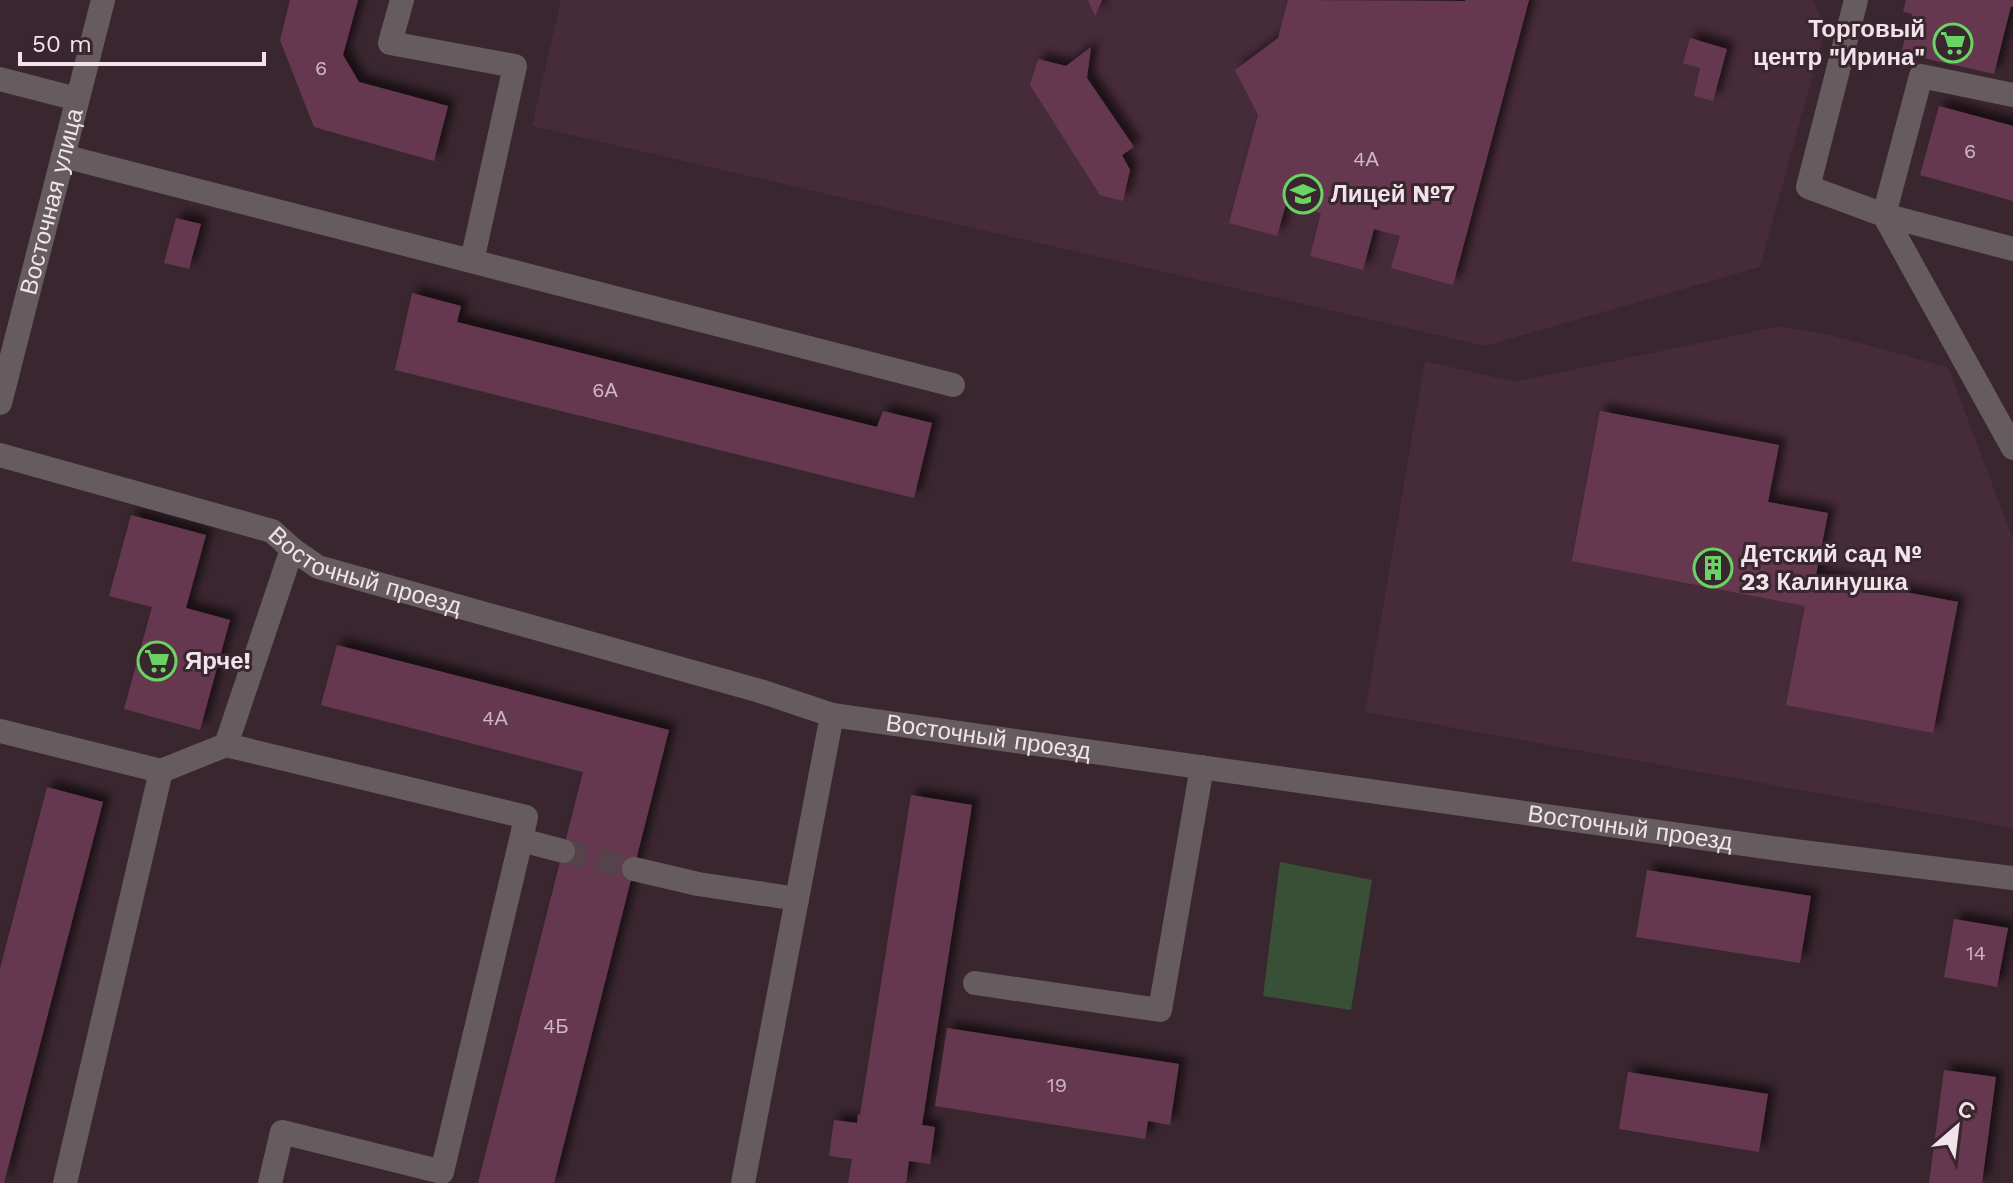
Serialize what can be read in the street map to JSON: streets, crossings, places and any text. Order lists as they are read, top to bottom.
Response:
{
  "streets": {
    "street": ["Восточная улица", "Восточный проезд"]
  },
  "places": {
    "supermarket": ["Торговый центр \"Ирина\"", "Ярче!"],
    "school or university": ["Лицей №7"],
    "building": ["Детский сад № 23 Калинушка"]
  },
  "house_numbers": [
    "6",
    "6",
    "4А",
    "6А",
    "4А",
    "14",
    "4Б",
    "19"
  ],
  "scale_bar": "50 m",
  "north": "top right"
}
